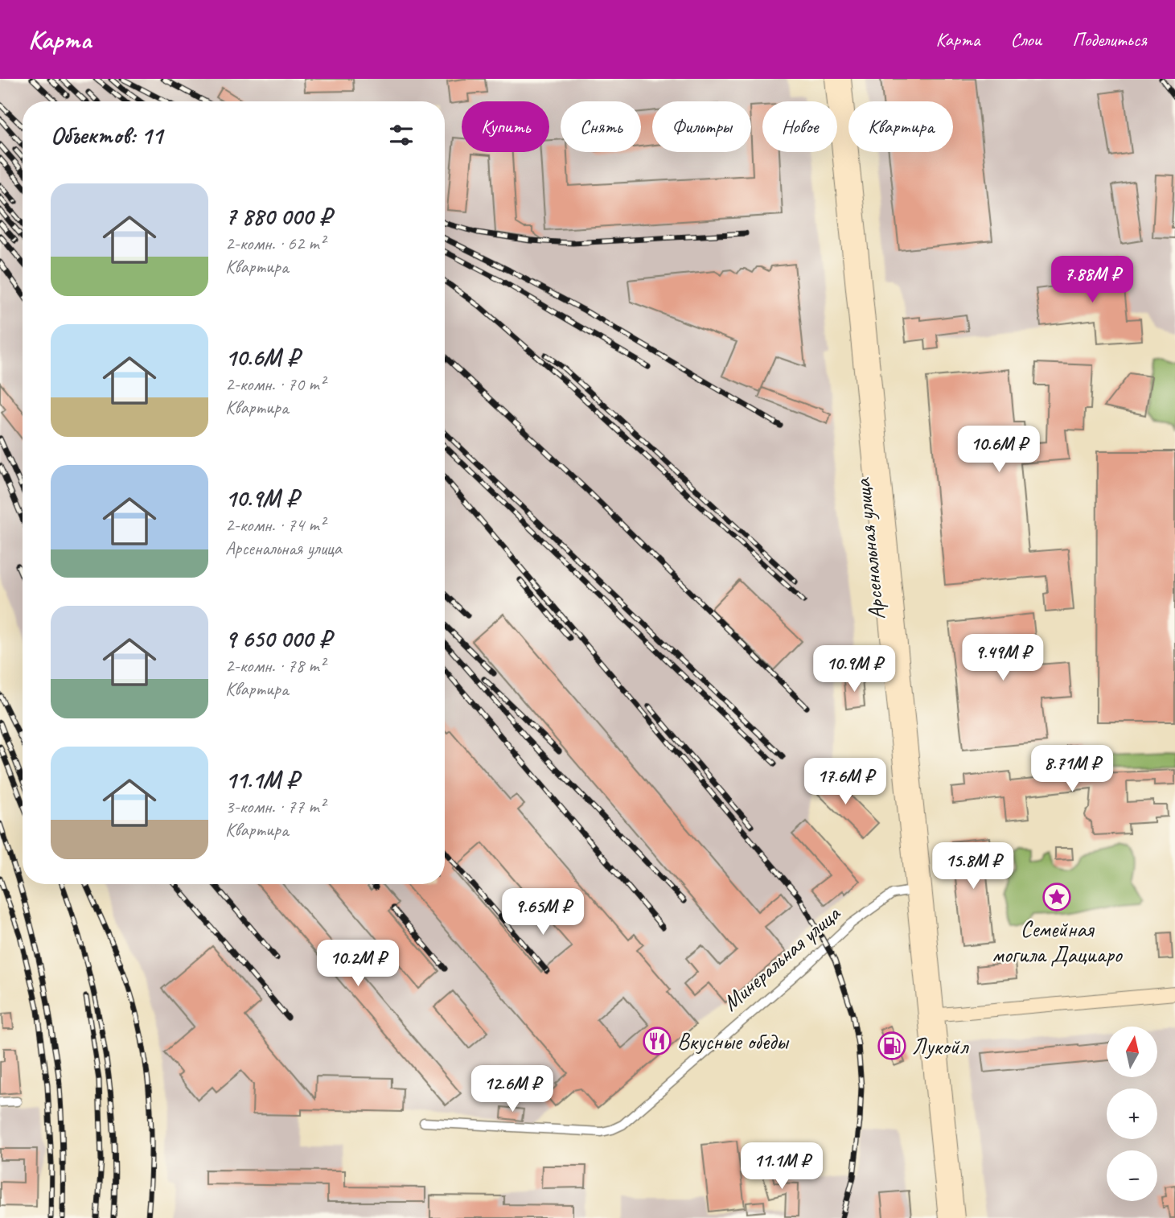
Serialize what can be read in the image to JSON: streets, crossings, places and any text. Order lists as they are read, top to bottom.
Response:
{
  "streets": {
    "street": ["Арсенальная улица", "Минеральная улица"]
  },
  "crossings": [
    ["Арсенальная улица", "Минеральная улица"]
  ],
  "places": {
    "place": ["Семейная могила Дациаро"],
    "restaurant": ["Вкусные обеды"],
    "fuel station": ["Лукойл"]
  },
  "north": "top",
  "page": {
    "header": "Карта",
    "nav": ["Карта", "Слои", "Поделиться"],
    "chip": [
      "Купить",
      "Снять",
      "Фильтры",
      "Новое",
      "Квартира"
    ],
    "heading": "Объектов: 11",
    "list": [
      {
        "name": "7 880 000 ₽",
        "note": "2-комн. · 62 m² · Квартира"
      },
      {
        "name": "10.6M ₽",
        "note": "2-комн. · 70 m² · Квартира"
      },
      {
        "name": "10.9M ₽",
        "note": "2-комн. · 74 m² · Арсенальная улица"
      },
      {
        "name": "9 650 000 ₽",
        "note": "2-комн. · 78 m² · Квартира"
      },
      {
        "name": "11.1M ₽",
        "note": "3-комн. · 77 m² · Квартира"
      }
    ],
    "price": [
      "7.88M ₽",
      "10.6M ₽",
      "9.49M ₽",
      "10.9M ₽",
      "8.71M ₽",
      "17.6M ₽",
      "15.8M ₽",
      "9.65M ₽",
      "10.2M ₽",
      "12.6M ₽",
      "11.1M ₽"
    ],
    "map_buttons": ["+", "−"]
  }
}
